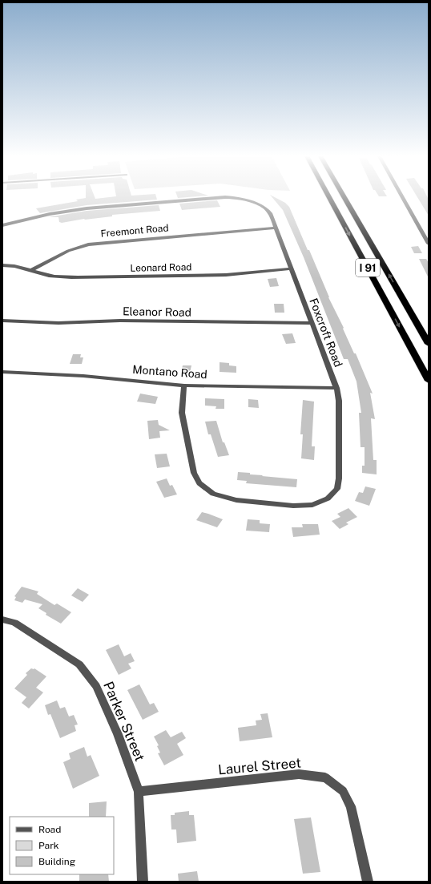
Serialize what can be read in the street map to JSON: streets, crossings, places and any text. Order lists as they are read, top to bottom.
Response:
{
  "streets": {
    "highway": ["I 91"],
    "street": [
      "Freemont Road",
      "Leonard Road",
      "Eleanor Road",
      "Foxcroft Road",
      "Montano Road",
      "Parker Street",
      "Laurel Street"
    ]
  },
  "crossings": [
    ["Freemont Road", "Leonard Road"],
    ["Freemont Road", "Foxcroft Road"],
    ["Leonard Road", "Foxcroft Road"],
    ["Eleanor Road", "Foxcroft Road"],
    ["Foxcroft Road", "Montano Road"],
    ["Parker Street", "Laurel Street"]
  ],
  "legend": ["Road", "Park", "Building"]
}
